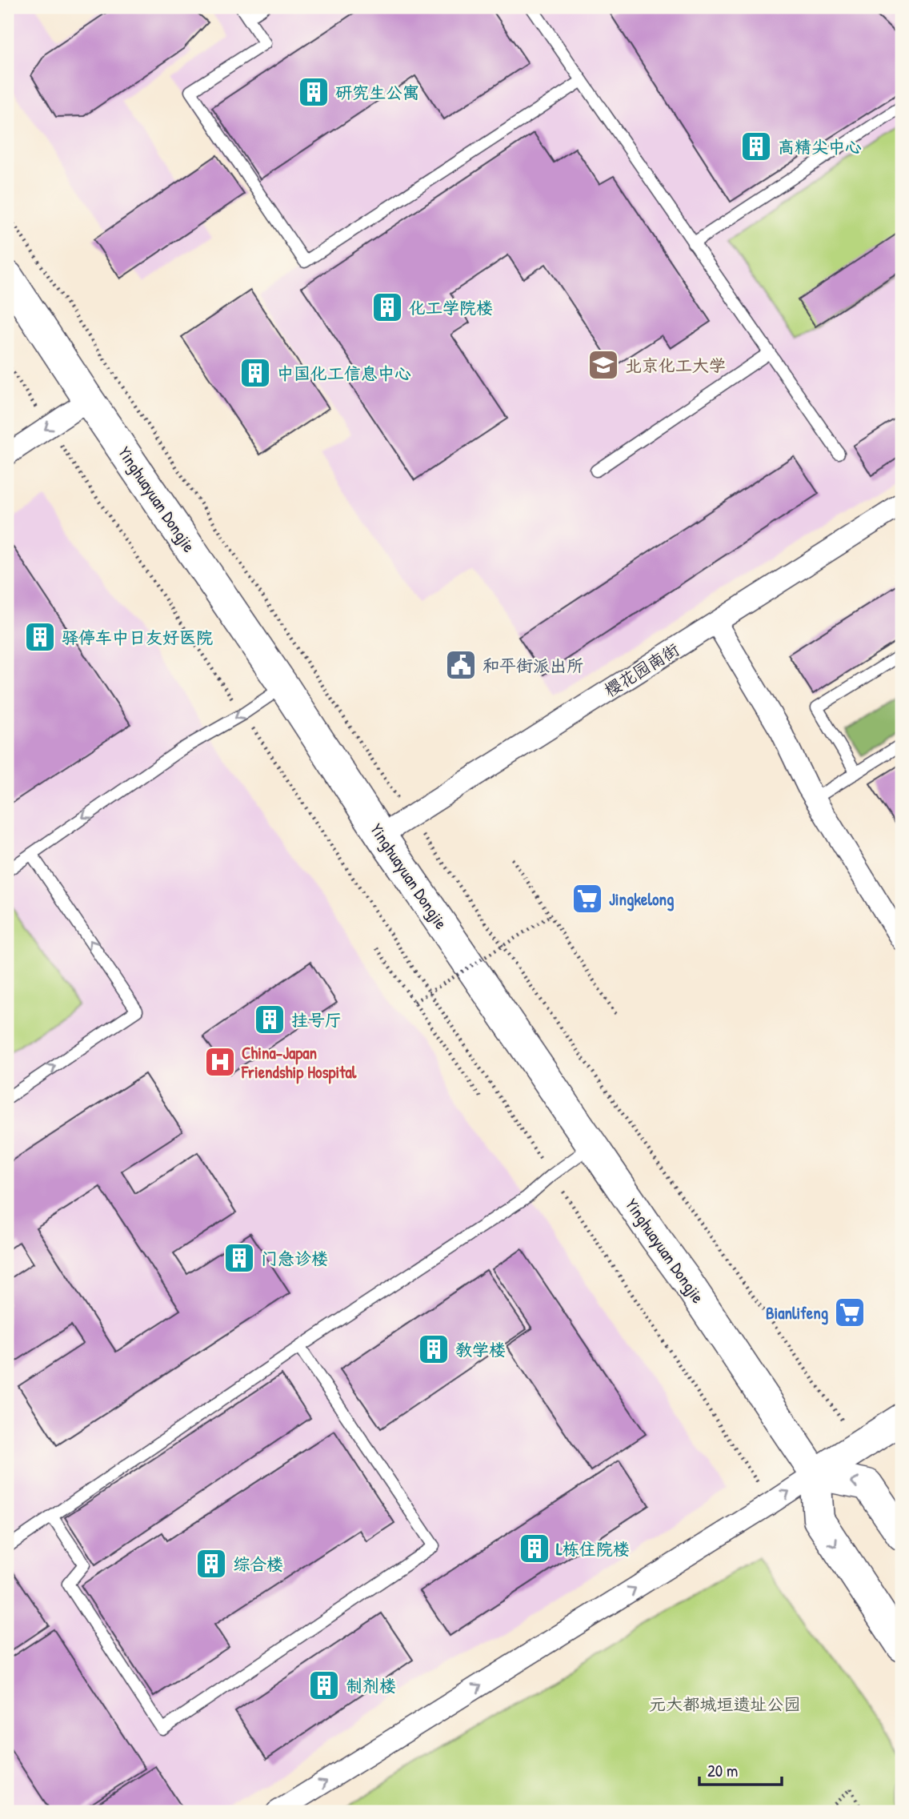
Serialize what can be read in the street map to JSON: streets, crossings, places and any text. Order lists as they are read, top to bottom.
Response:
{
  "streets": {
    "street": ["Yinghuayuan Dongjie", "樱花园南街"]
  },
  "crossings": [
    ["Yinghuayuan Dongjie", "樱花园南街"]
  ],
  "parks": ["元大都城垣遗址公园"],
  "places": {
    "building": [
      "研究生公寓",
      "高精尖中心",
      "化工学院楼",
      "中国化工信息中心",
      "驿停车中日友好医院",
      "挂号厅",
      "门急诊楼",
      "教学楼",
      "L栋住院楼",
      "综合楼",
      "制剂楼"
    ],
    "school or university": ["北京化工大学"],
    "public building": ["和平街派出所"],
    "supermarket": ["Jingkelong", "Bianlifeng"],
    "hospital": ["China-Japan Friendship Hospital"]
  },
  "scale_bar": "20 m"
}
